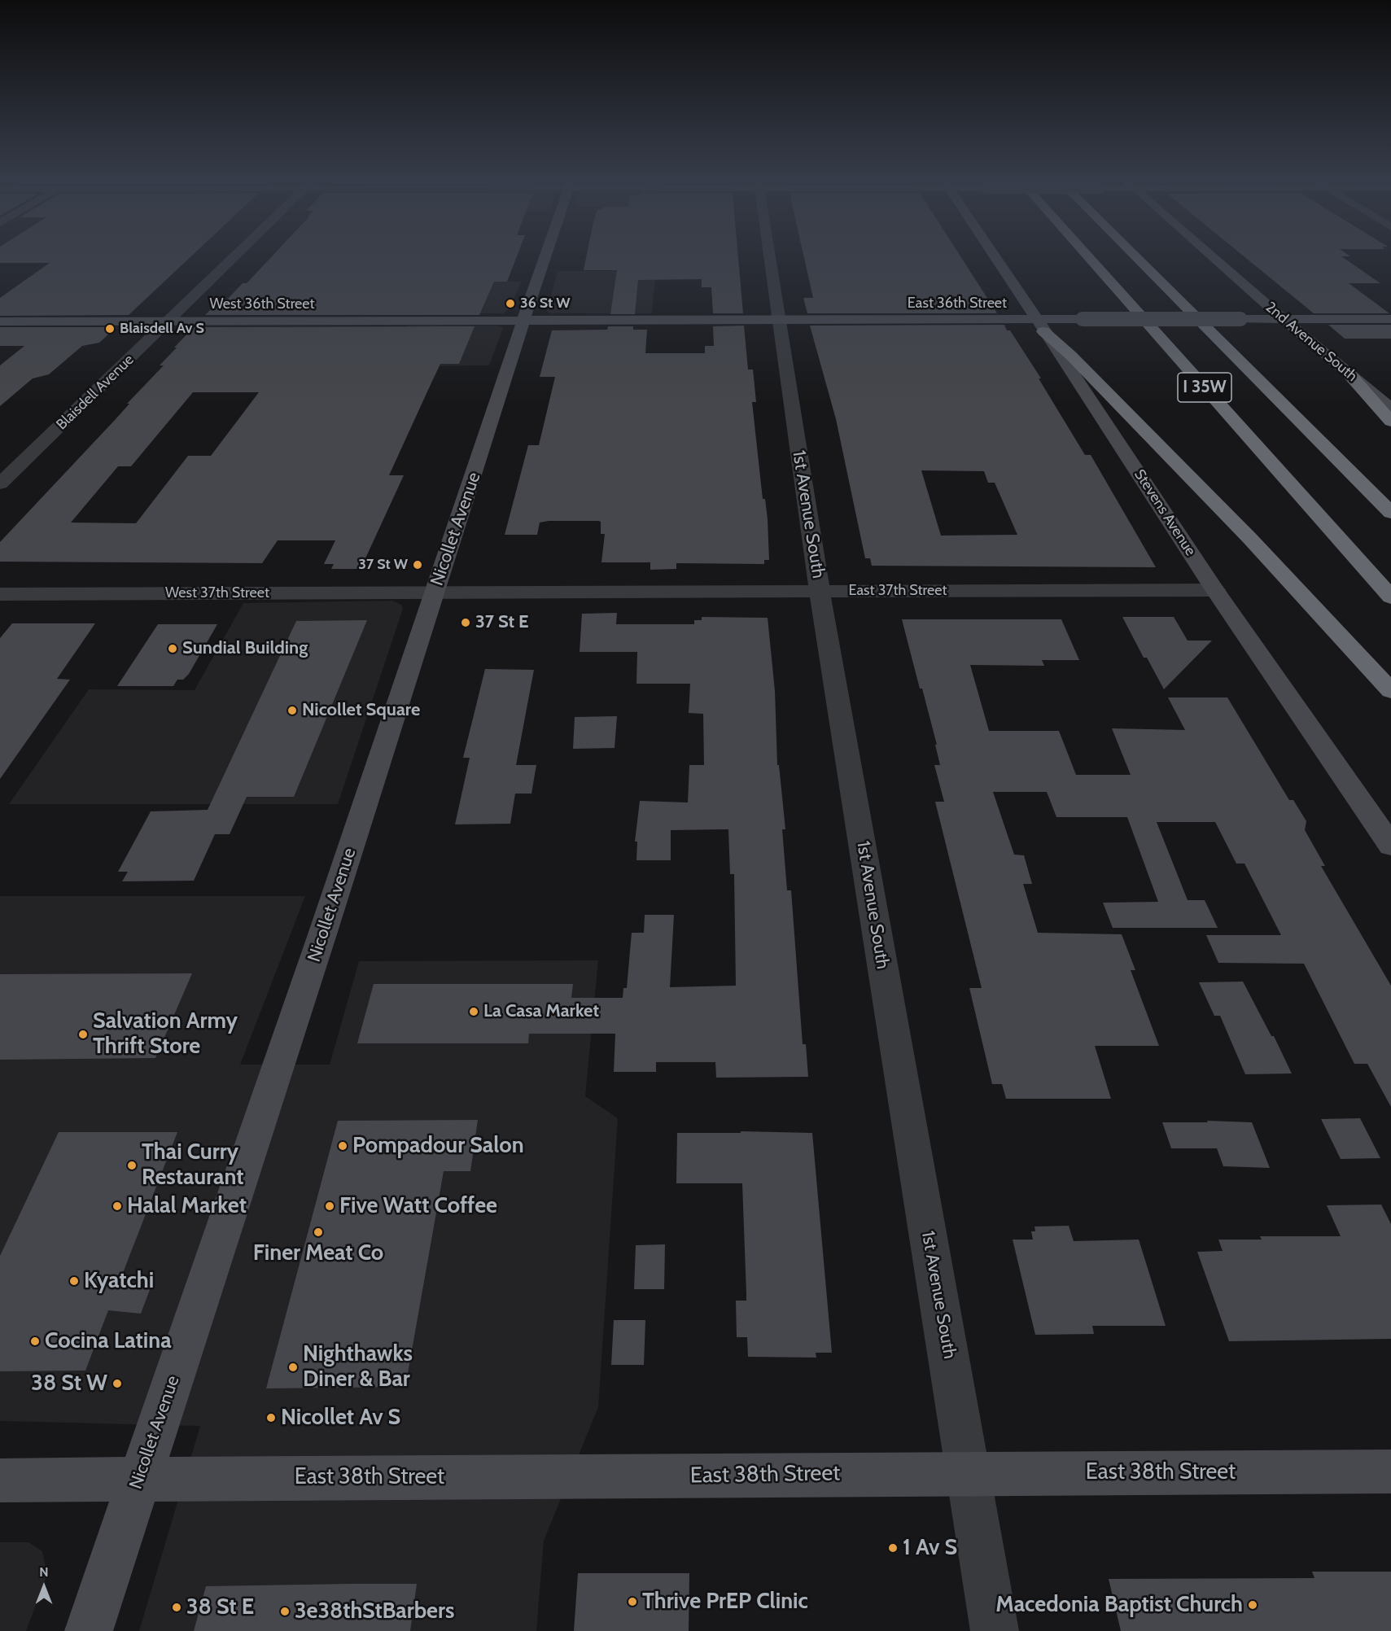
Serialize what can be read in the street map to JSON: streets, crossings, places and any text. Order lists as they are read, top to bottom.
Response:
{
  "streets": {
    "highway": ["I 35W"],
    "street": [
      "East 36th Street",
      "West 36th Street",
      "2nd Avenue South",
      "Blaisdell Avenue",
      "Stevens Avenue",
      "1st Avenue South",
      "Nicollet Avenue",
      "East 37th Street",
      "West 37th Street",
      "East 38th Street"
    ]
  },
  "crossings": [
    ["East 36th Street", "West 36th Street"],
    ["East 36th Street", "2nd Avenue South"],
    ["East 36th Street", "Stevens Avenue"],
    ["East 36th Street", "1st Avenue South"],
    ["East 36th Street", "Nicollet Avenue"],
    ["West 36th Street", "Blaisdell Avenue"],
    ["West 36th Street", "Nicollet Avenue"],
    ["Stevens Avenue", "East 37th Street"],
    ["1st Avenue South", "East 37th Street"],
    ["1st Avenue South", "East 38th Street"],
    ["Nicollet Avenue", "East 37th Street"],
    ["Nicollet Avenue", "West 37th Street"],
    ["Nicollet Avenue", "East 38th Street"],
    ["East 37th Street", "West 37th Street"]
  ],
  "places": [
    "36 St W",
    "Blaisdell Av S",
    "37 St W",
    "37 St E",
    "Sundial Building",
    "Nicollet Square",
    "La Casa Market",
    "Salvation Army Thrift Store",
    "Pompadour Salon",
    "Thai Curry Restaurant",
    "Halal Market",
    "Five Watt Coffee",
    "Finer Meat Co",
    "Kyatchi",
    "Cocina Latina",
    "Nighthawks Diner & Bar",
    "38 St W",
    "Nicollet Av S",
    "1 Av S",
    "Thrive PrEP Clinic",
    "Macedonia Baptist Church",
    "38 St E",
    "3e38thStBarbers"
  ],
  "north": "top"
}
